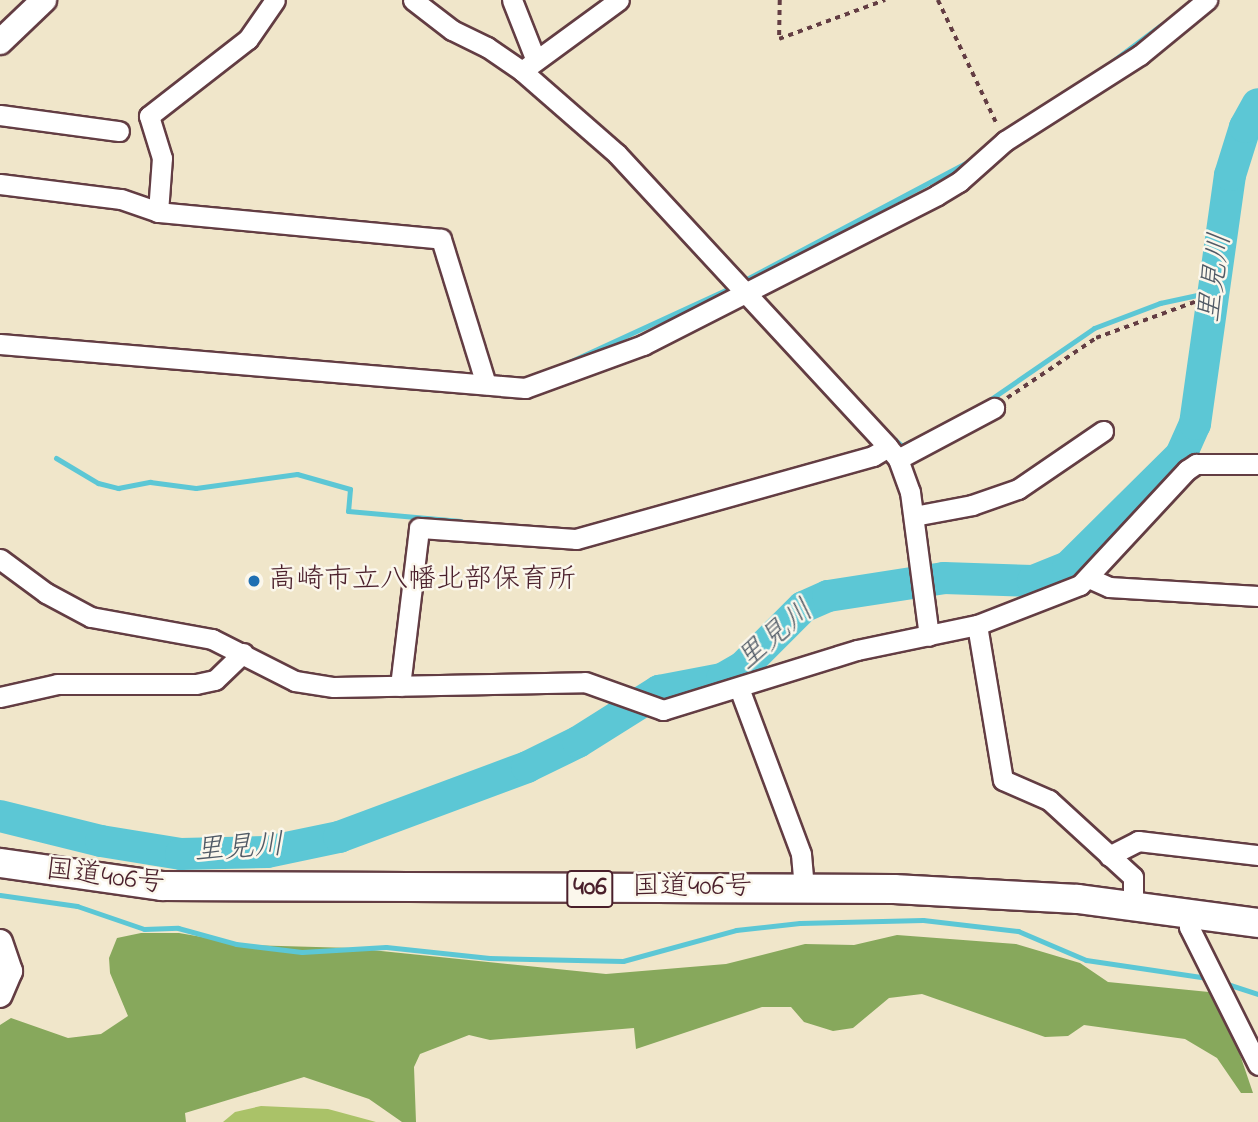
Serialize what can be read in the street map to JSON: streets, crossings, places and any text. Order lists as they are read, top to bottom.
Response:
{
  "streets": {
    "highway": ["国道406号", "406"]
  },
  "water": ["里見川"],
  "places": ["高崎市立八幡北部保育所"]
}
